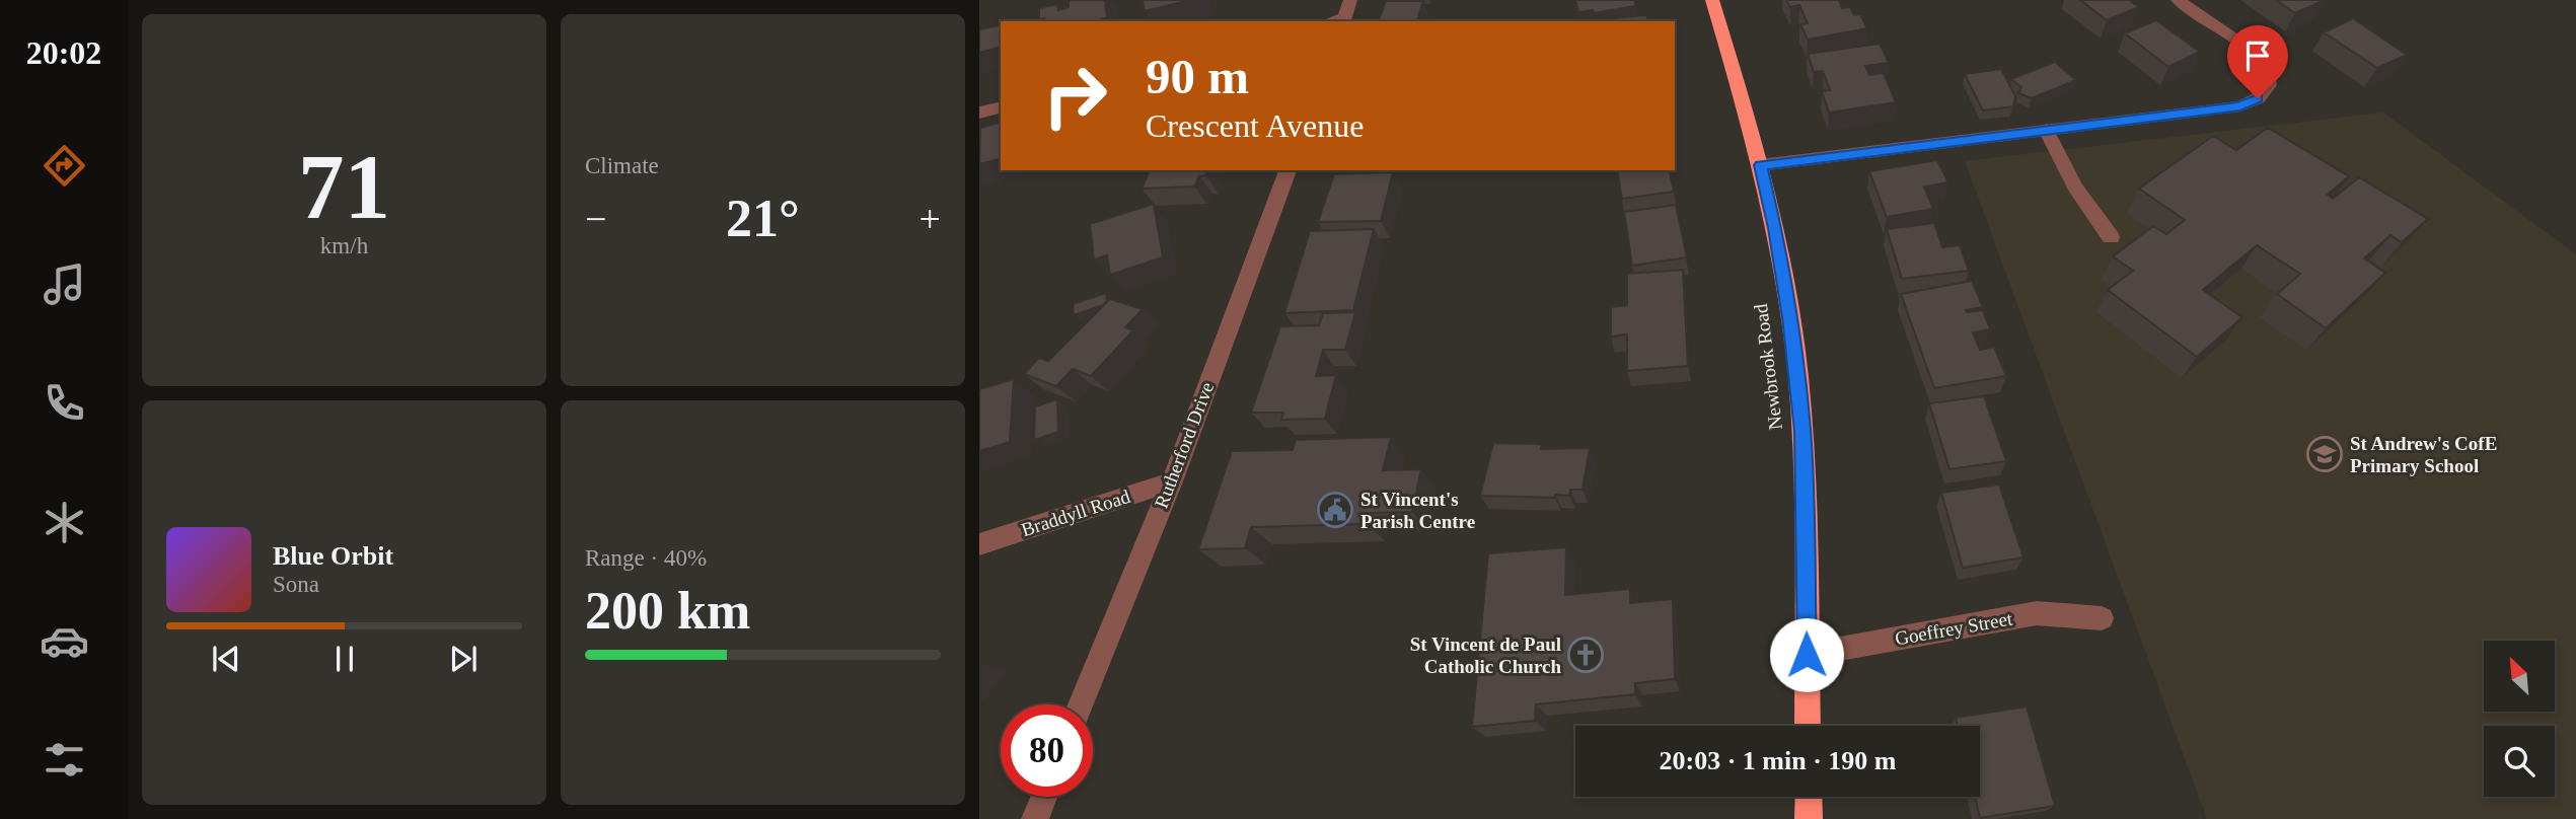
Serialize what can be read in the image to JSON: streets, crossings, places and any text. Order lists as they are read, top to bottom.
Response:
{
  "streets": {
    "highway": ["Newbrook Road"],
    "street": ["Rutherford Drive", "Braddyll Road", "Goeffrey Street"]
  },
  "crossings": [
    ["Newbrook Road", "Goeffrey Street"],
    ["Rutherford Drive", "Braddyll Road"]
  ],
  "places": {
    "school or university": ["St Andrew's CofE Primary School"],
    "public building": ["St Vincent's Parish Centre"],
    "church": ["St Vincent de Paul Catholic Church"]
  },
  "north": "top left",
  "page": {
    "tabs": "20:02",
    "tile": [
      ["71", "km/h"],
      "Climate",
      ["Range · 40%", "200 km"]
    ],
    "turn": ["90 m", "Crescent Avenue"],
    "heat": ["−", "21°", "+"],
    "song": ["Blue Orbit", "Sona"],
    "limit": "80",
    "trip": "20:03 · 1 min · 190 m"
  }
}
